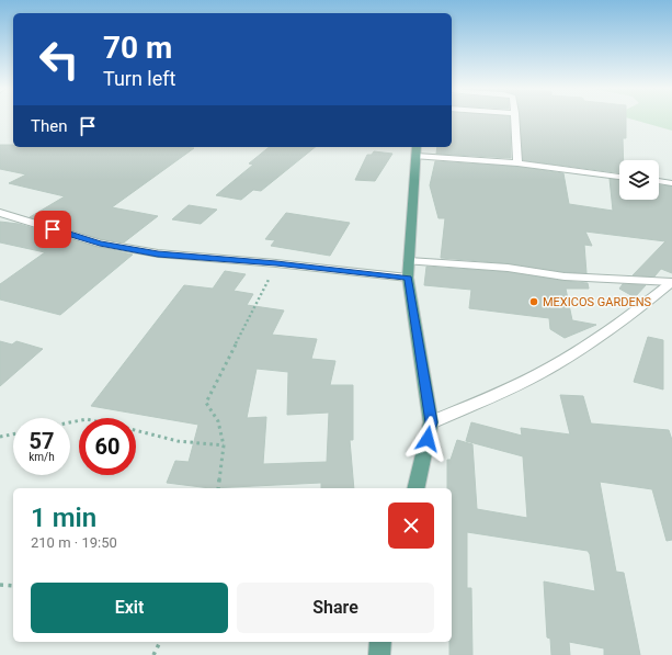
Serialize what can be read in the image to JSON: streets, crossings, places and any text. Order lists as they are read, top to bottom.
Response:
{
  "places": ["MEXICOS GARDENS"],
  "page": {
    "turn": ["70 m", "Turn left"],
    "then": "Then",
    "speed": "57 km/h",
    "limit": "60",
    "heading": ["1 min", "210 m · 19:50"],
    "buttons": ["Exit", "Share"]
  }
}
